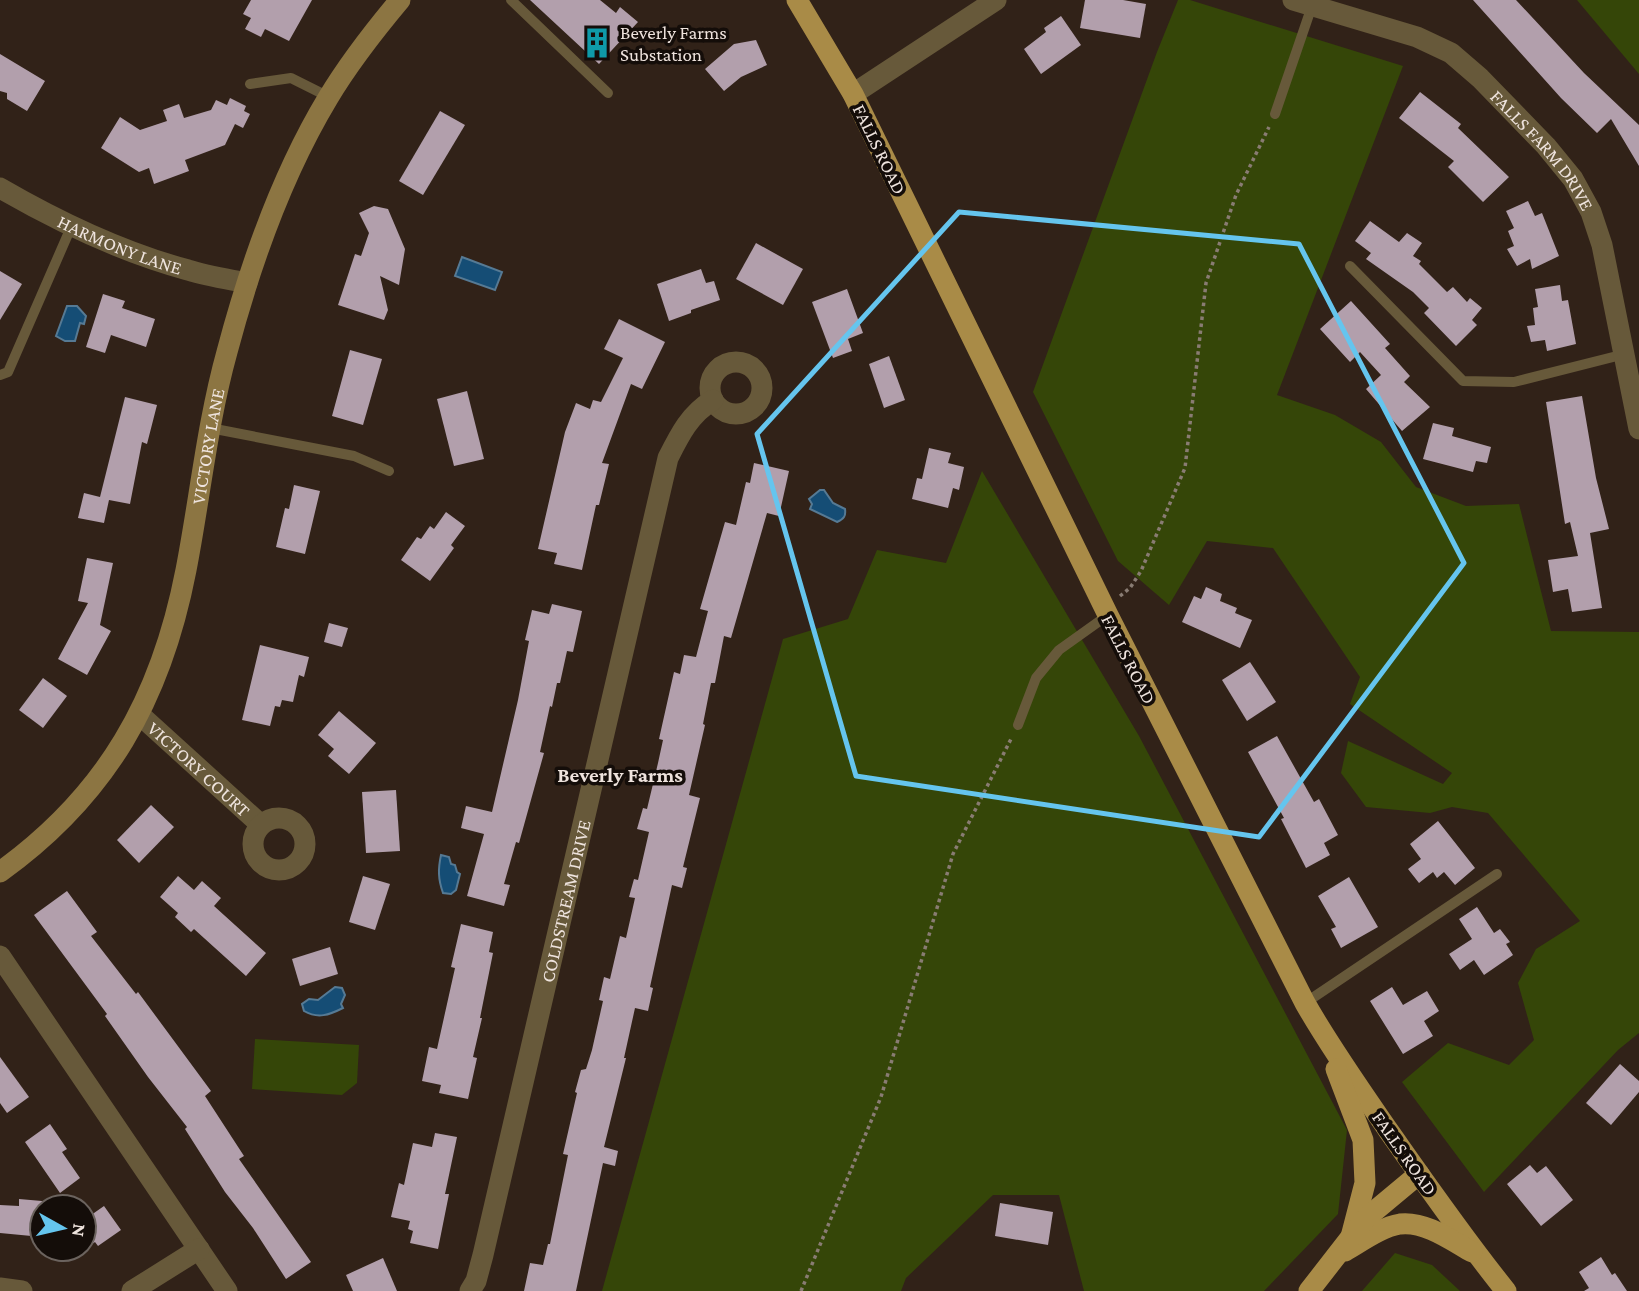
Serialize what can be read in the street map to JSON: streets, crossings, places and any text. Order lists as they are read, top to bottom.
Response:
{
  "streets": {
    "main road": ["FALLS ROAD"],
    "street": [
      "FALLS FARM DRIVE",
      "HARMONY LANE",
      "VICTORY LANE",
      "VICTORY COURT",
      "COLDSTREAM DRIVE"
    ]
  },
  "crossings": [
    ["HARMONY LANE", "VICTORY LANE"],
    ["VICTORY LANE", "VICTORY COURT"]
  ],
  "districts": ["Beverly Farms"],
  "places": {
    "building": ["Beverly Farms Substation"]
  },
  "north": "right"
}
